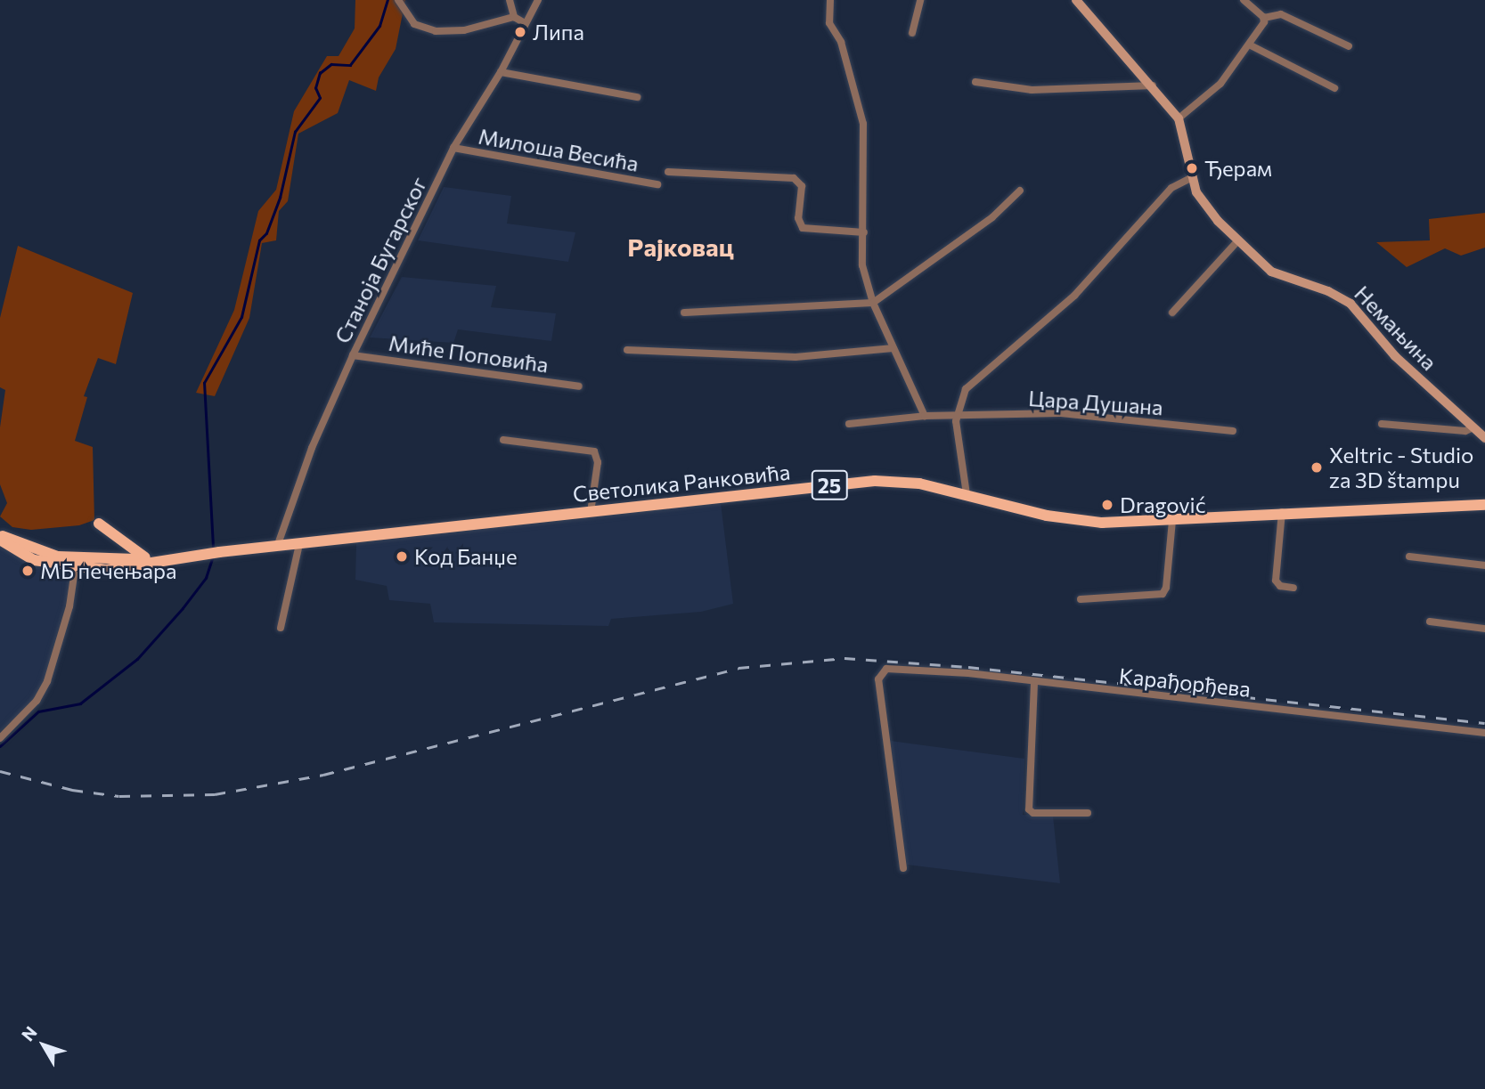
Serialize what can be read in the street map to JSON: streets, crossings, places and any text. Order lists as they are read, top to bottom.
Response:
{
  "streets": {
    "main road": ["Светолика Ранковића", "25"],
    "street": [
      "Милоша Весића",
      "Станоја Бугарског",
      "Немањина",
      "Миће Поповића",
      "Цара Душана",
      "Карађорђева"
    ]
  },
  "crossings": [
    ["Милоша Весића", "Станоја Бугарског"],
    ["Станоја Бугарског", "Миће Поповића"],
    ["Станоја Бугарског", "Светолика Ранковића"]
  ],
  "districts": ["Рајковац"],
  "places": [
    "Липа",
    "Ђерам",
    "Xeltric - Studio za 3D štampu",
    "Dragović",
    "Код Банџе",
    "МБ печењара"
  ],
  "north": "top left"
}
